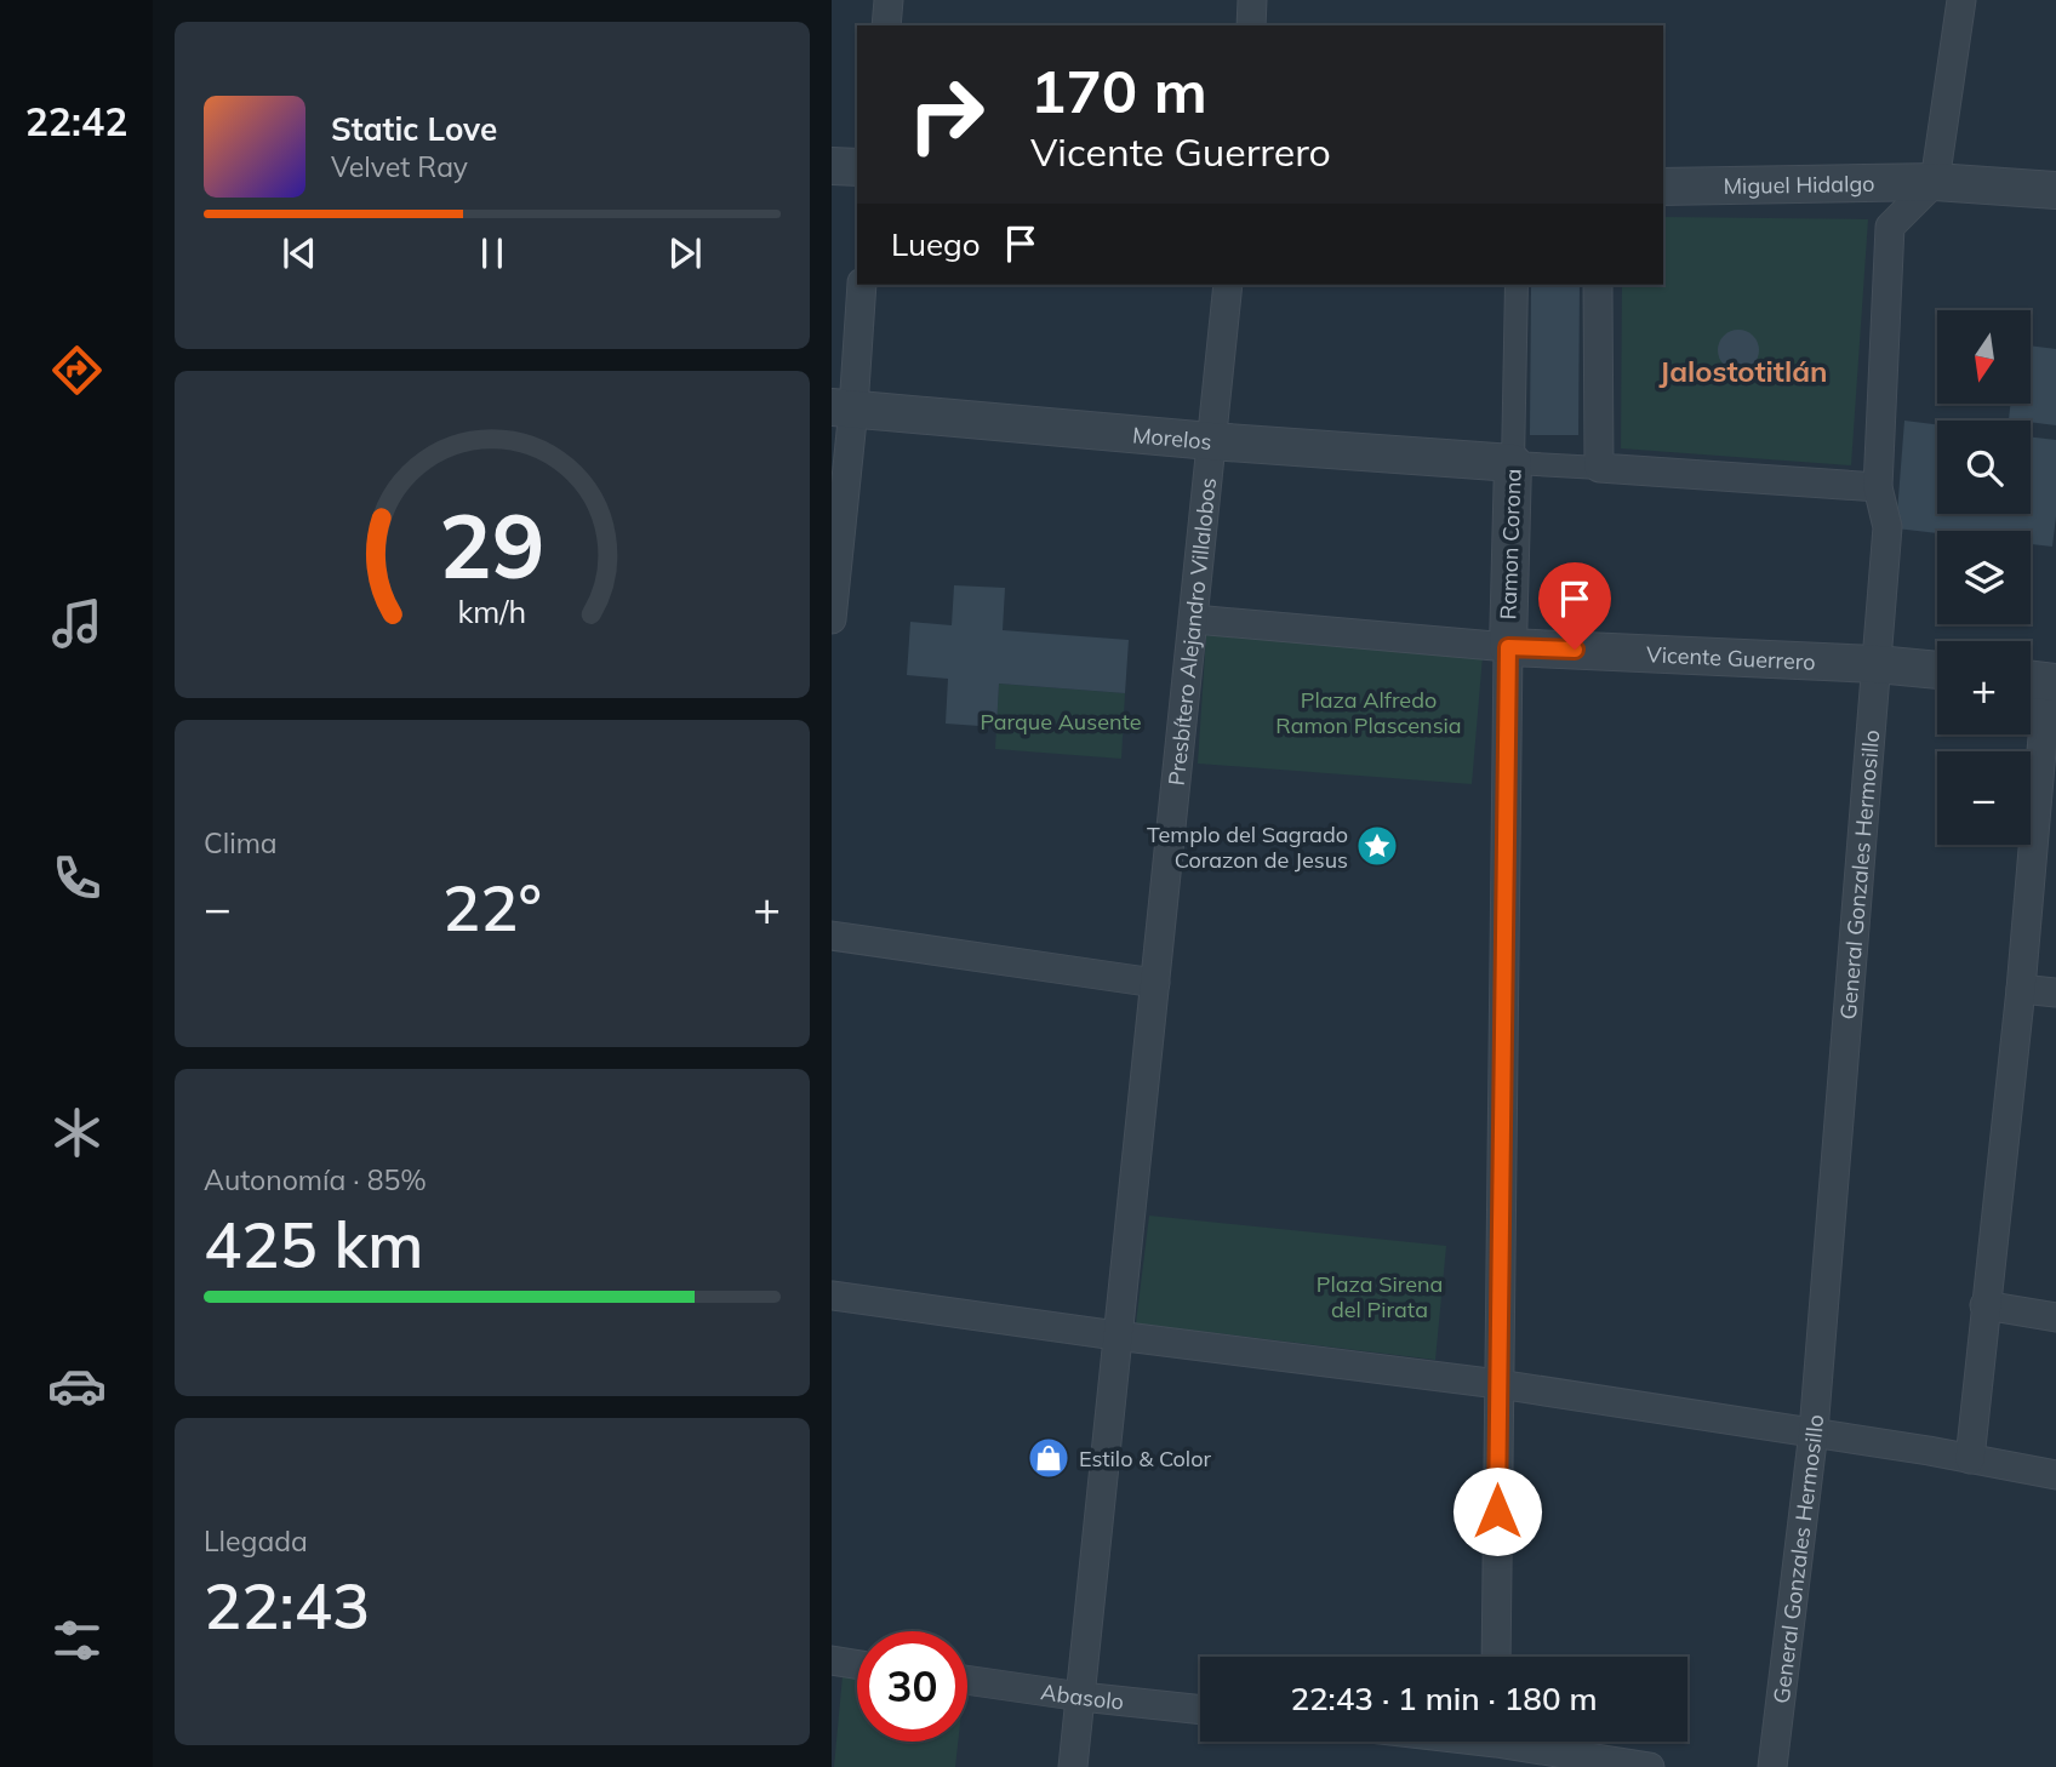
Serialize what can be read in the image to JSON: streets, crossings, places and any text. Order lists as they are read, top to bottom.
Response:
{
  "streets": {
    "street": [
      "Miguel Hidalgo",
      "Morelos",
      "Ramon Corona",
      "Presbítero Alejandro Villalobos",
      "Vicente Guerrero",
      "General Gonzales Hermosillo",
      "Abasolo"
    ]
  },
  "crossings": [
    ["Miguel Hidalgo", "General Gonzales Hermosillo"],
    ["Morelos", "Ramon Corona"],
    ["Morelos", "Presbítero Alejandro Villalobos"],
    ["Ramon Corona", "Vicente Guerrero"],
    ["Presbítero Alejandro Villalobos", "Abasolo"],
    ["Vicente Guerrero", "General Gonzales Hermosillo"]
  ],
  "districts": ["Jalostotitlán"],
  "parks": ["Plaza Alfredo Ramon Plascensia", "Parque Ausente", "Plaza Sirena del Pirata"],
  "places": {
    "place": ["Templo del Sagrado Corazon de Jesus"],
    "shop": ["Estilo & Color"]
  },
  "north": "bottom",
  "page": {
    "tabs": "22:42",
    "turn": ["170 m", "Vicente Guerrero"],
    "song": ["Static Love", "Velvet Ray"],
    "then": "Luego",
    "map_buttons": ["+", "−"],
    "tile": [
      "Clima",
      ["Autonomía · 85%", "425 km"],
      ["Llegada", "22:43"]
    ],
    "heat": ["−", "22°", "+"],
    "limit": "30",
    "trip": "22:43 · 1 min · 180 m",
    "gauge": ["29", "km/h"]
  }
}
